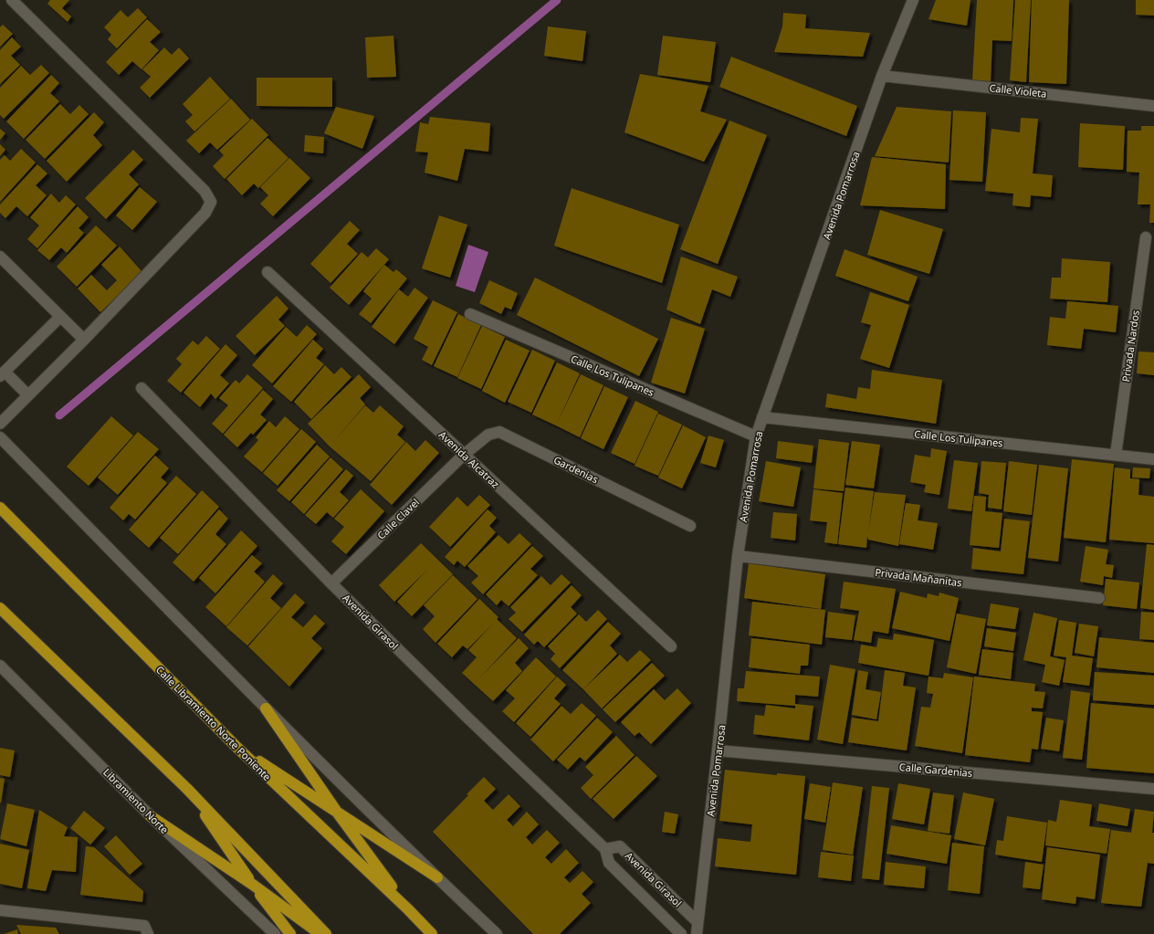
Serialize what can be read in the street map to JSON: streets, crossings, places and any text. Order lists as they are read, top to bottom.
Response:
{
  "streets": {
    "highway": ["Calle Libramiento Norte Poniente"],
    "street": [
      "Calle Violeta",
      "Avenida Pomarrosa",
      "Privada Nardos",
      "Calle Los Tulipanes",
      "Avenida Alcatraz",
      "Gardenias",
      "Calle Clavel",
      "Privada Mañanitas",
      "Avenida Girasol",
      "Calle Gardenias",
      "Libramiento Norte"
    ]
  },
  "crossings": [
    ["Calle Violeta", "Avenida Pomarrosa"],
    ["Avenida Pomarrosa", "Calle Los Tulipanes"],
    ["Avenida Pomarrosa", "Privada Mañanitas"],
    ["Avenida Pomarrosa", "Avenida Girasol"],
    ["Avenida Pomarrosa", "Calle Gardenias"],
    ["Privada Nardos", "Calle Los Tulipanes"],
    ["Avenida Alcatraz", "Gardenias"],
    ["Avenida Alcatraz", "Calle Clavel"],
    ["Gardenias", "Calle Clavel"],
    ["Calle Clavel", "Avenida Girasol"]
  ]
}
